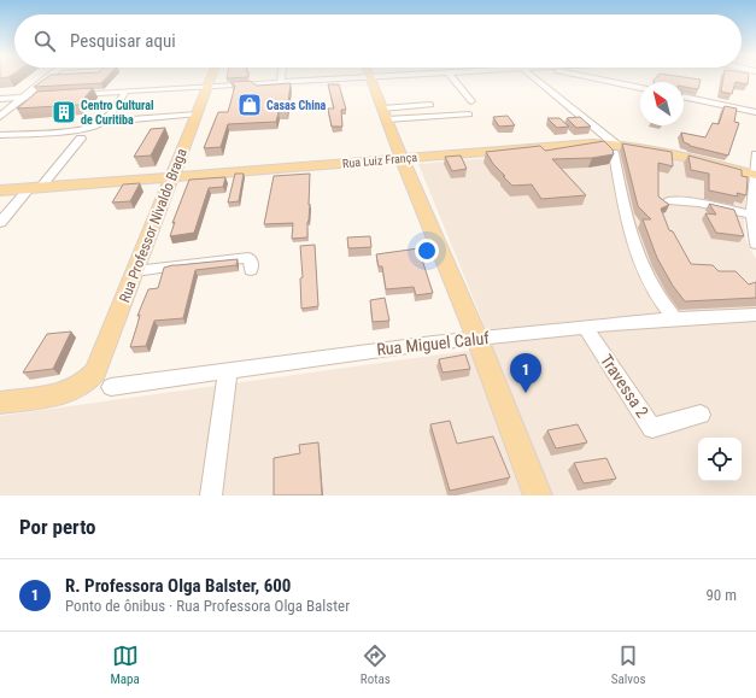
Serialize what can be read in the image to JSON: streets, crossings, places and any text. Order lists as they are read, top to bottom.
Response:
{
  "streets": {
    "main road": ["Rua Luiz França", "Rua Professor Nivaldo Braga"],
    "street": ["Rua Miguel Caluf", "Travessa 2"]
  },
  "crossings": [
    ["Rua Luiz França", "Rua Professor Nivaldo Braga"],
    ["Rua Miguel Caluf", "Travessa 2"]
  ],
  "places": {
    "shop": ["Casas China"],
    "building": ["Centro Cultural de Curitiba"]
  },
  "north": "top left",
  "page": {
    "search": "Pesquisar aqui",
    "pins": "1",
    "heading": "Por perto",
    "list": [
      {
        "mark": "1",
        "name": "R. Professora Olga Balster, 600",
        "note": "Ponto de ônibus · Rua Professora Olga Balster",
        "value": "90 m"
      }
    ],
    "nav": ["Mapa", "Rotas", "Salvos"]
  }
}
